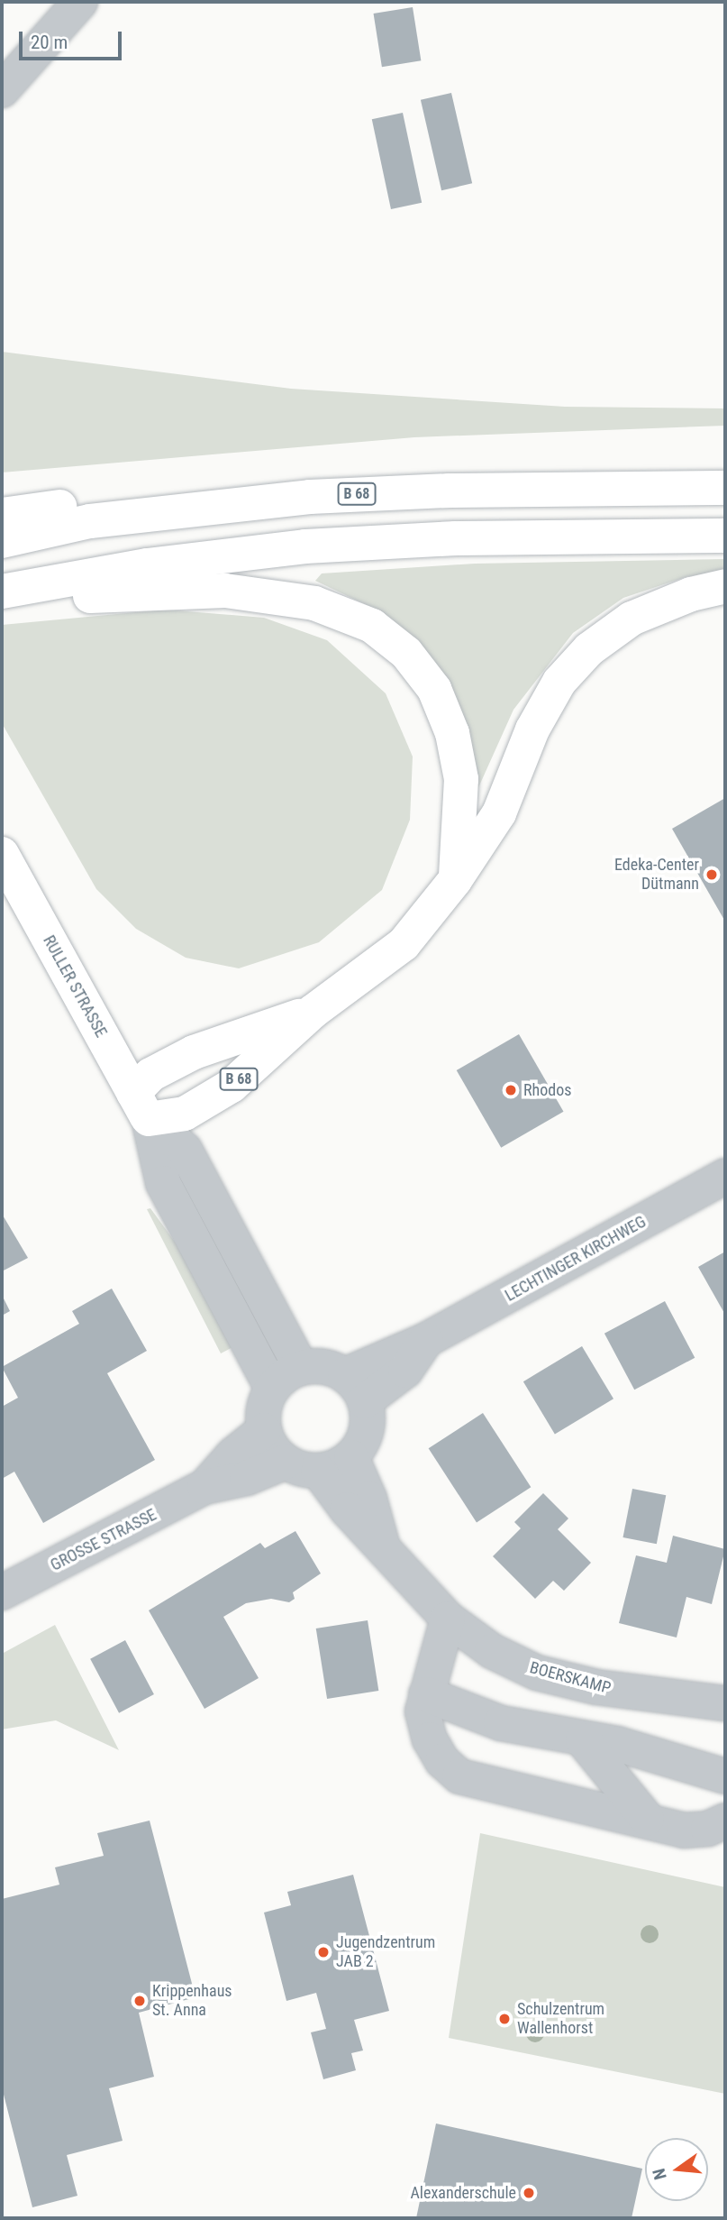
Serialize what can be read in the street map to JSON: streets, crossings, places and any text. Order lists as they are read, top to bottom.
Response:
{
  "streets": {
    "main road": ["B 68", "RULLER STRASSE"],
    "street": ["LECHTINGER KIRCHWEG", "GROSSE STRASSE", "BOERSKAMP"]
  },
  "crossings": [
    ["B 68", "RULLER STRASSE"],
    ["RULLER STRASSE", "LECHTINGER KIRCHWEG"],
    ["RULLER STRASSE", "GROSSE STRASSE"],
    ["RULLER STRASSE", "BOERSKAMP"],
    ["LECHTINGER KIRCHWEG", "GROSSE STRASSE"],
    ["LECHTINGER KIRCHWEG", "BOERSKAMP"],
    ["GROSSE STRASSE", "BOERSKAMP"]
  ],
  "places": [
    "Edeka-Center Dütmann",
    "Rhodos",
    "Jugendzentrum JAB 2",
    "Krippenhaus St. Anna",
    "Schulzentrum Wallenhorst",
    "Alexanderschule"
  ],
  "scale_bar": "20 m",
  "north": "left"
}
